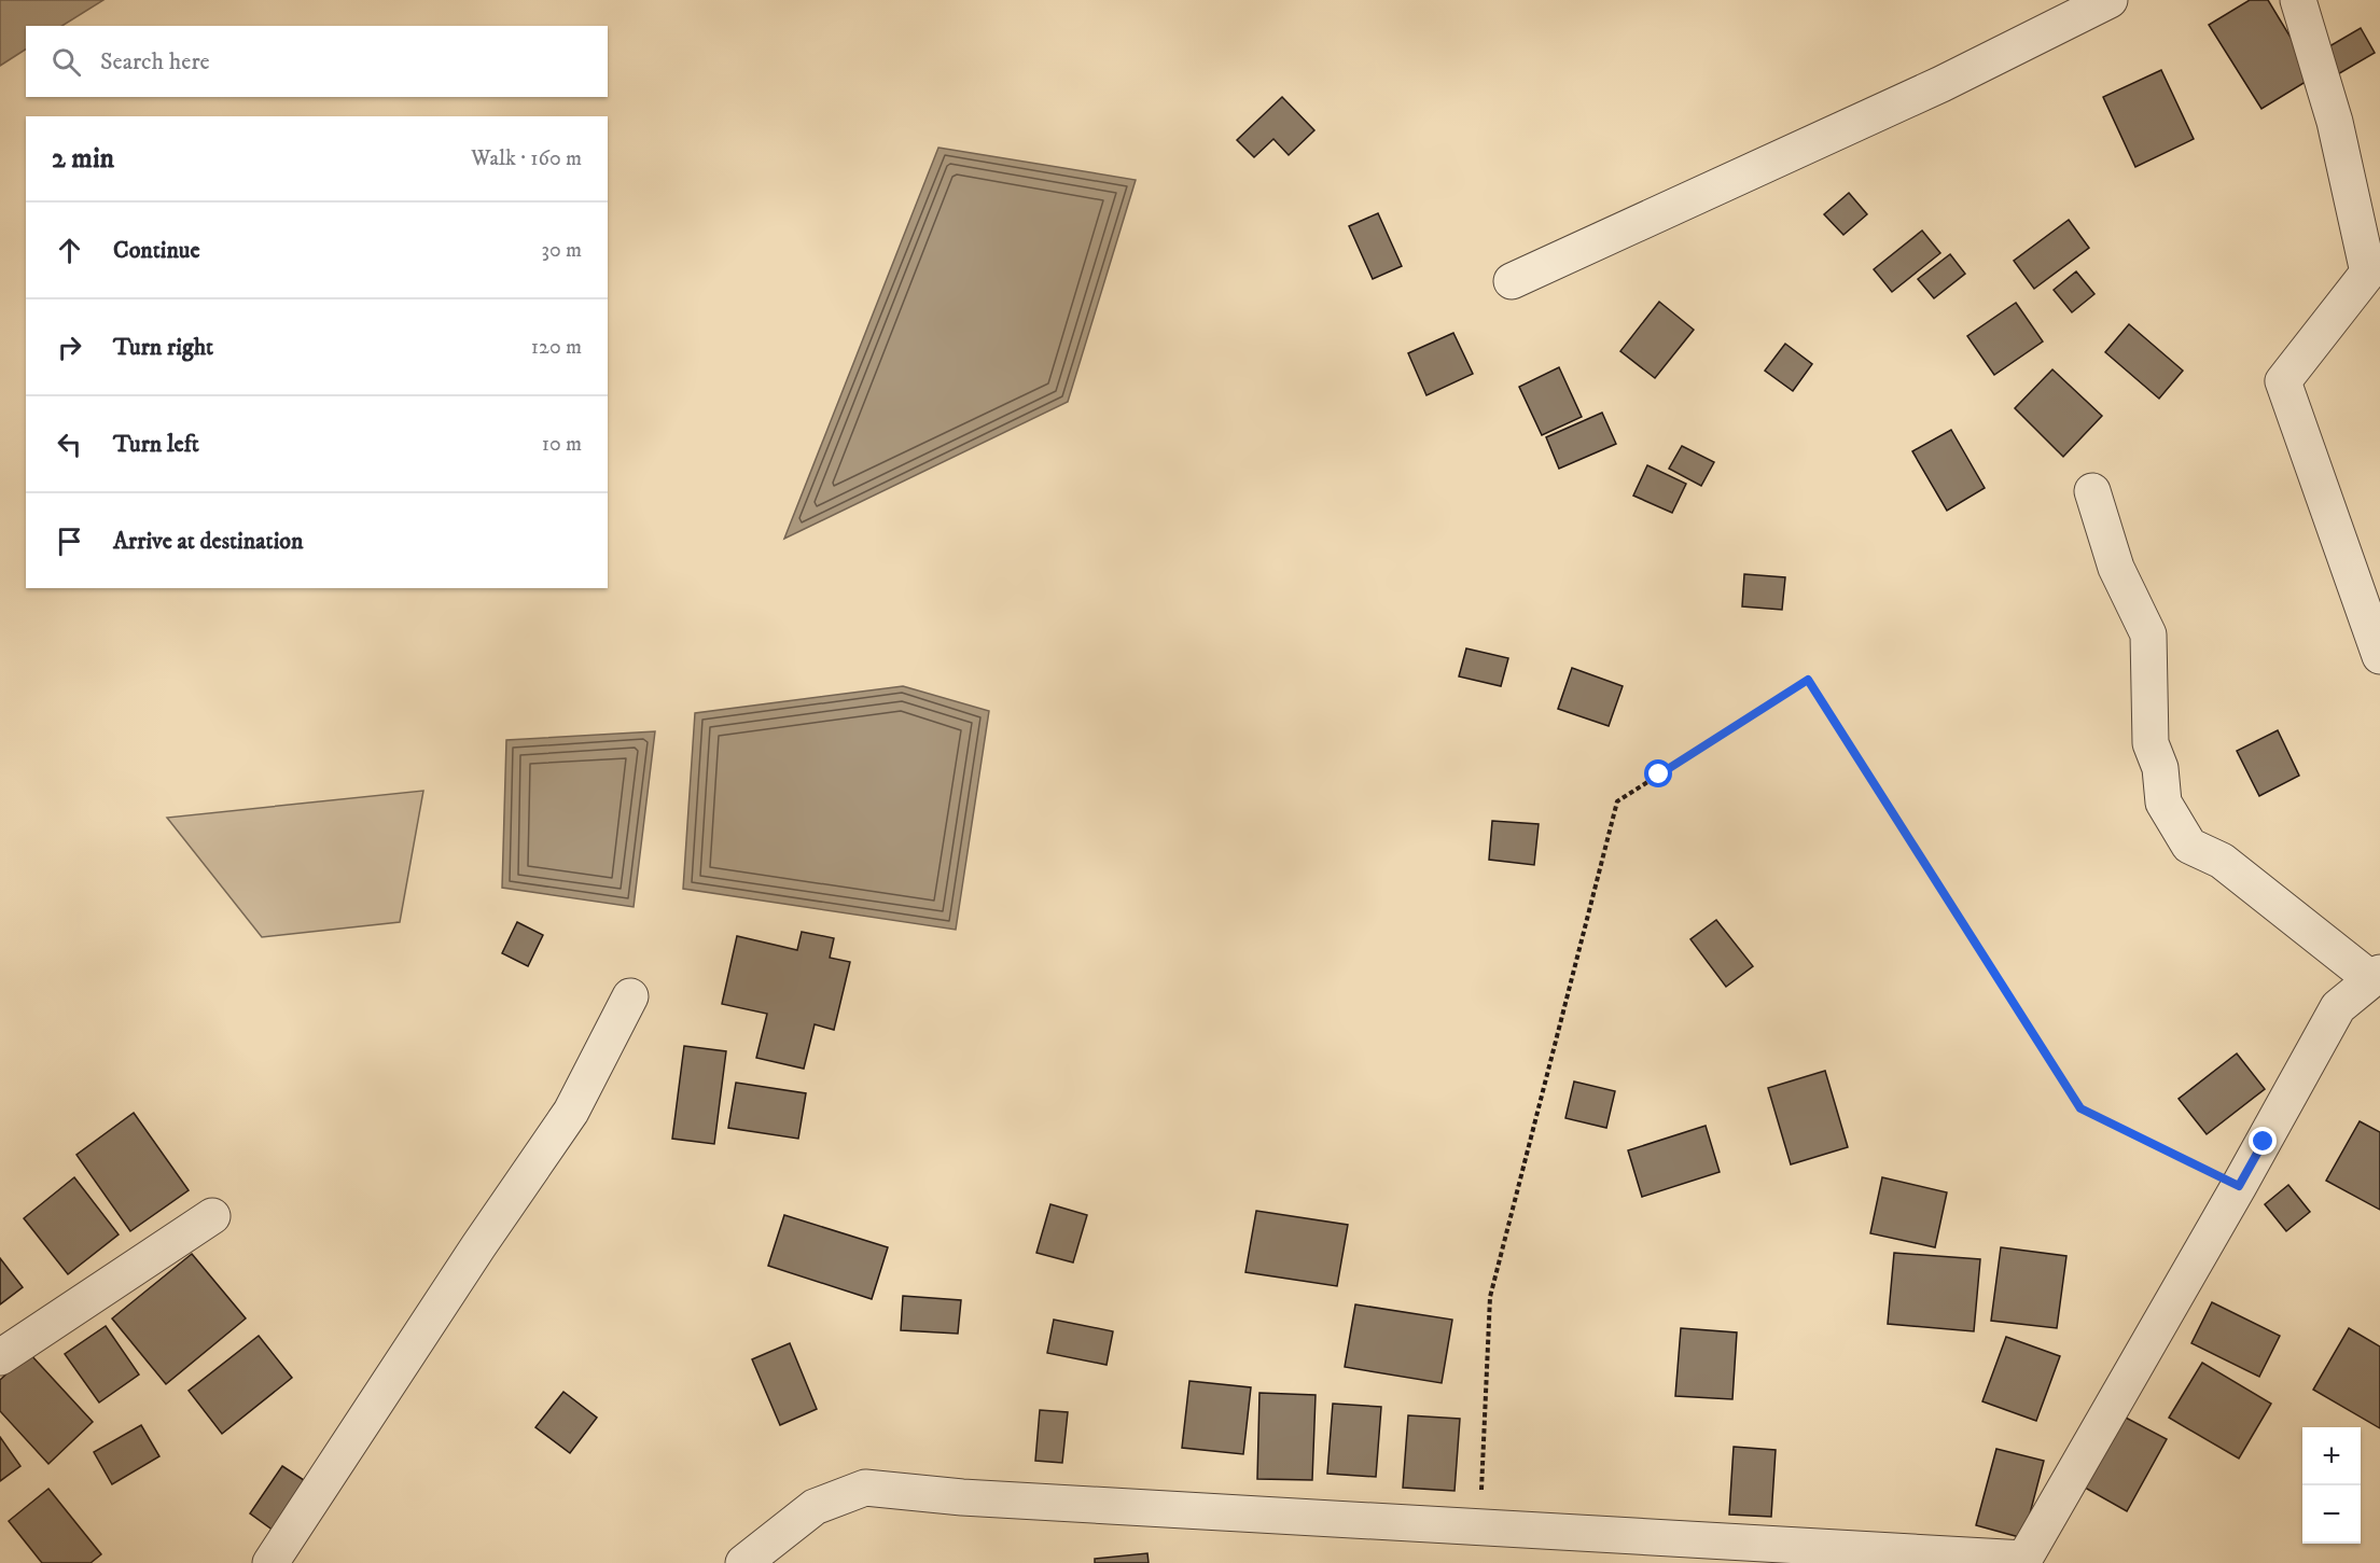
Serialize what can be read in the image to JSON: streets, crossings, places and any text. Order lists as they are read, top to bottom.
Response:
{
  "page": {
    "search": "Search here",
    "heading": ["2 min", "Walk · 160 m"],
    "list": [
      ["Continue", "30 m"],
      ["Turn right", "120 m"],
      ["Turn left", "10 m"],
      "Arrive at destination"
    ],
    "map_buttons": ["+", "−"]
  }
}
